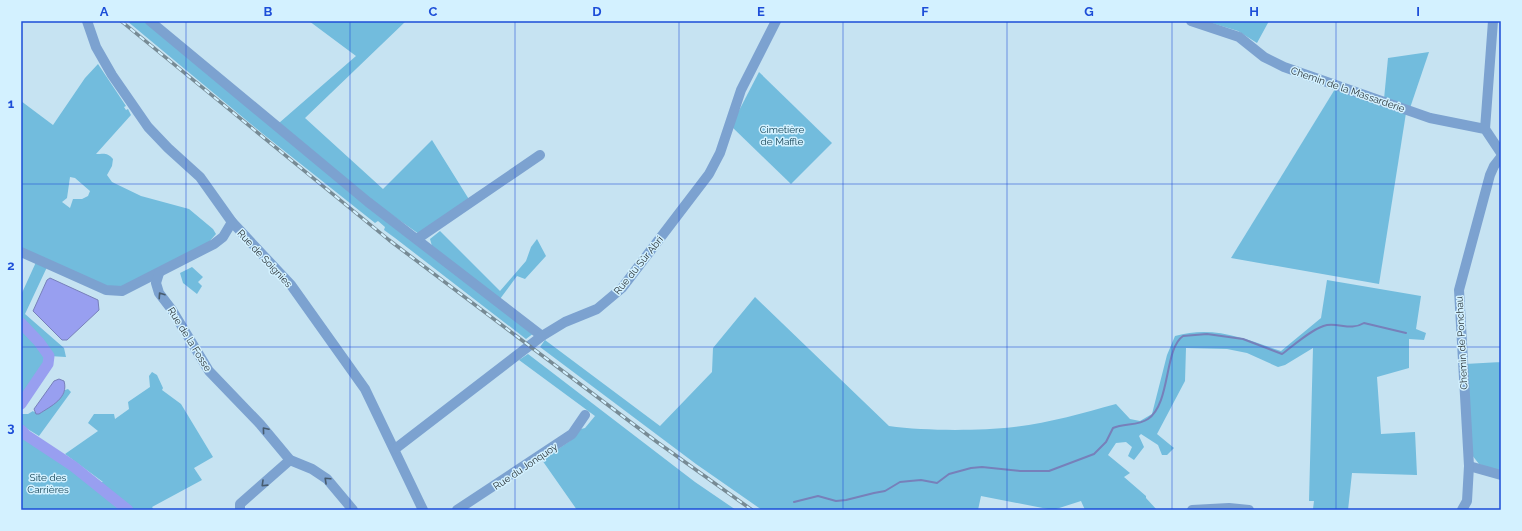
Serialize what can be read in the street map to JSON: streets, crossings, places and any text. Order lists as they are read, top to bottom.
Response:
{
  "streets": {
    "street": [
      "Chemin de la Massarderie",
      "Rue de Soignies",
      "Rue du Sûr Abri",
      "Rue de la Fosse",
      "Chemin de Ponchau",
      "Rue du Jonquoy"
    ]
  },
  "crossings": [
    ["Rue de Soignies", "Rue du Sûr Abri"]
  ],
  "one_way": ["Rue de la Fosse"],
  "parks": ["Cimetière de Maffle", "Site des Carrières"],
  "grid": {
    "columns": [
      "A",
      "B",
      "C",
      "D",
      "E",
      "F",
      "G",
      "H",
      "I"
    ],
    "rows": ["1", "2", "3"]
  }
}
